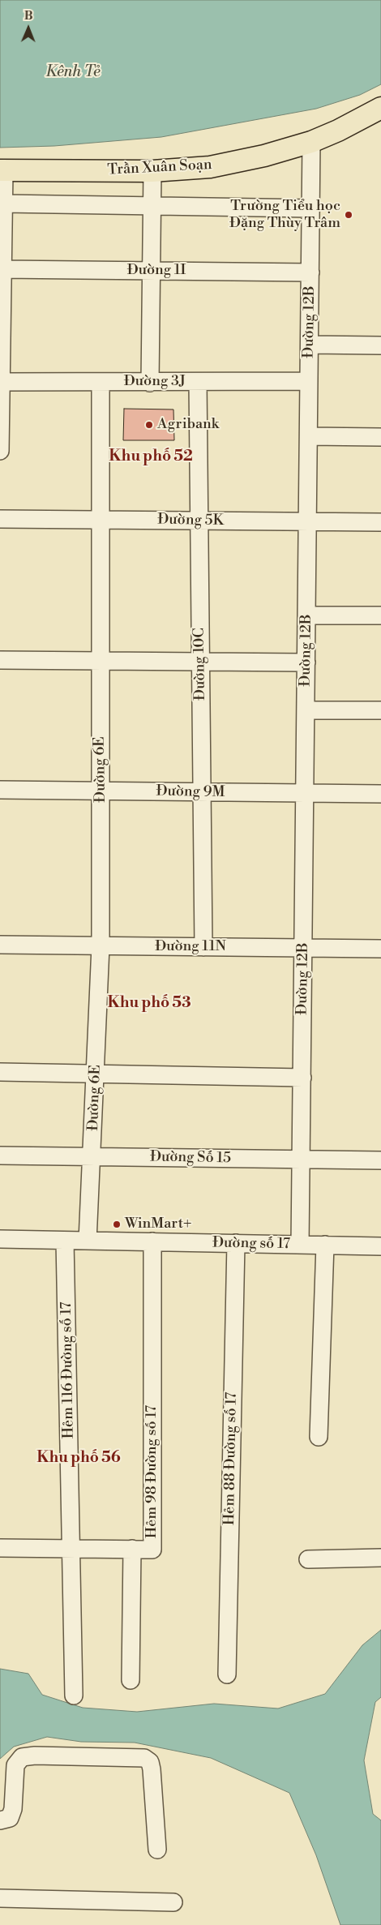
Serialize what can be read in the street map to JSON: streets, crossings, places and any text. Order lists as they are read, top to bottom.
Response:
{
  "streets": {
    "main road": ["Trần Xuân Soạn"],
    "street": [
      "Đường 1I",
      "Đường 12B",
      "Đường 3J",
      "Đường 5K",
      "Đường 10C",
      "Đường 6E",
      "Đường 9M",
      "Đường 11N",
      "Đường Số 15",
      "Đường số 17",
      "Hẻm 116 Đường số 17",
      "Hẻm 88 Đường số 17",
      "Hẻm 98 Đường số 17"
    ]
  },
  "crossings": [
    ["Trần Xuân Soạn", "Đường 12B"],
    ["Đường 1I", "Đường 12B"],
    ["Đường 12B", "Đường 3J"],
    ["Đường 12B", "Đường 5K"],
    ["Đường 12B", "Đường 9M"],
    ["Đường 12B", "Đường 11N"],
    ["Đường 12B", "Đường Số 15"],
    ["Đường 12B", "Đường số 17"],
    ["Đường 3J", "Đường 10C"],
    ["Đường 3J", "Đường 6E"],
    ["Đường 5K", "Đường 10C"],
    ["Đường 5K", "Đường 6E"],
    ["Đường 10C", "Đường 9M"],
    ["Đường 10C", "Đường 11N"],
    ["Đường 6E", "Đường 9M"],
    ["Đường 6E", "Đường 11N"],
    ["Đường 6E", "Đường Số 15"],
    ["Đường 6E", "Đường số 17"],
    ["Đường số 17", "Hẻm 116 Đường số 17"],
    ["Đường số 17", "Hẻm 88 Đường số 17"],
    ["Đường số 17", "Hẻm 98 Đường số 17"],
    ["Hẻm 116 Đường số 17", "Hẻm 98 Đường số 17"]
  ],
  "districts": ["Khu phố 52", "Khu phố 53", "Khu phố 56"],
  "water": ["Kênh Tẻ"],
  "places": ["Trường Tiểu học Đặng Thùy Trâm", "Agribank", "WinMart+"],
  "north": "top"
}
